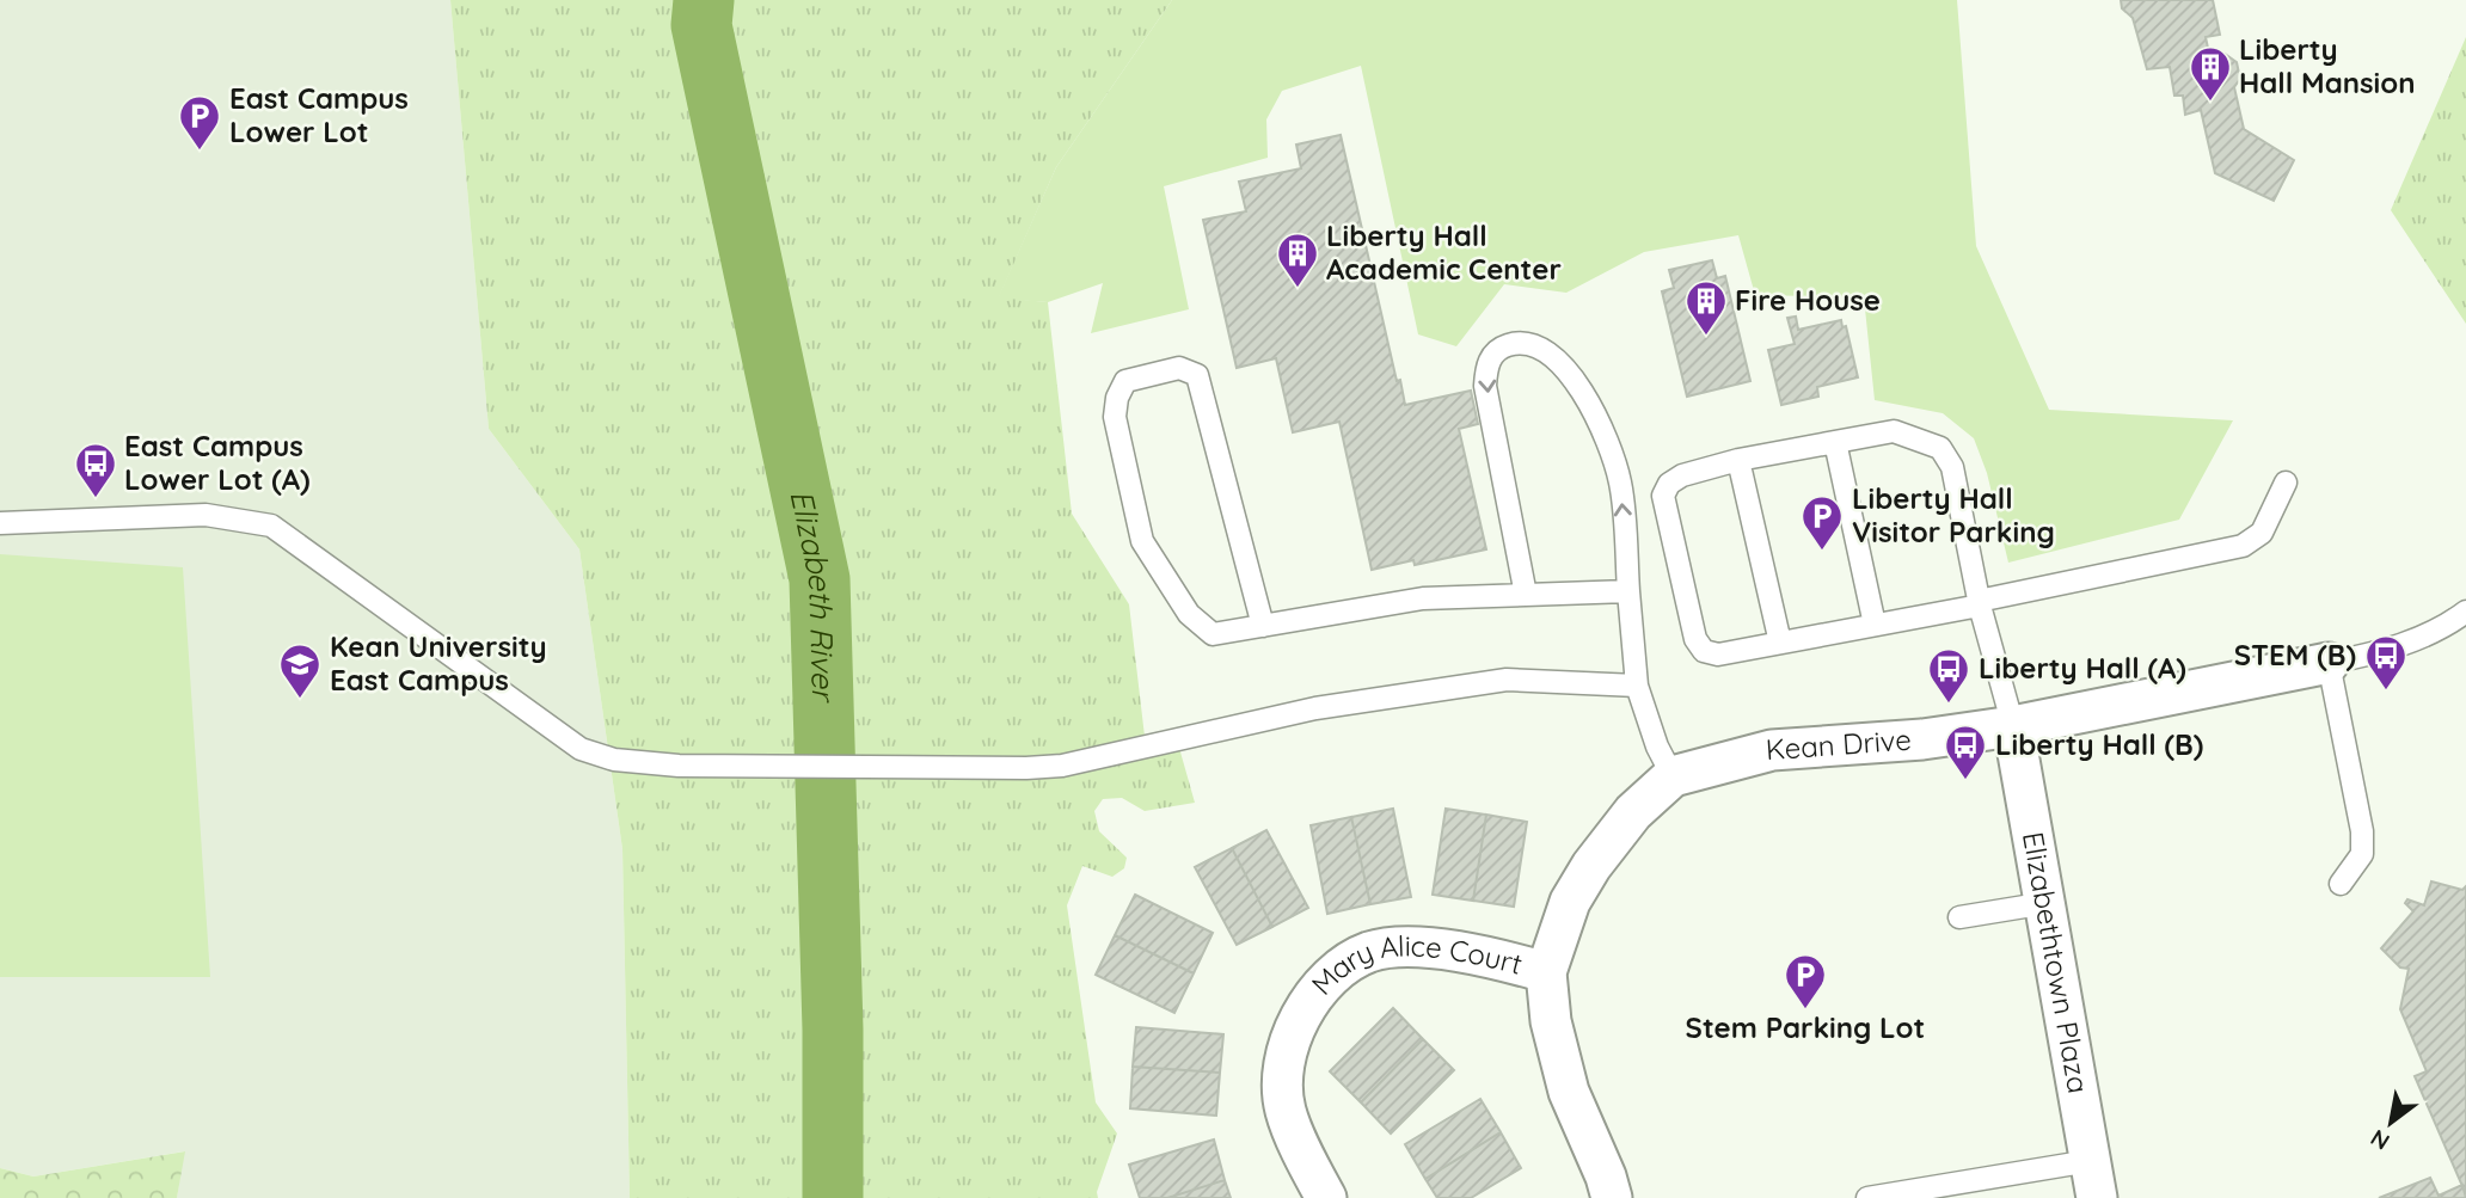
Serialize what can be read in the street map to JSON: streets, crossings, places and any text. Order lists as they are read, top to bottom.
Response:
{
  "streets": {
    "street": ["Kean Drive", "Elizabethtown Plaza", "Mary Alice Court"]
  },
  "crossings": [
    ["Kean Drive", "Elizabethtown Plaza"],
    ["Kean Drive", "Mary Alice Court"]
  ],
  "water": ["Elizabeth River"],
  "places": {
    "building": ["Liberty Hall Mansion", "Liberty Hall Academic Center", "Fire House"],
    "parking": ["East Campus Lower Lot", "Liberty Hall Visitor Parking", "Stem Parking Lot"],
    "bus stop": [
      "East Campus Lower Lot (A)",
      "STEM (B)",
      "Liberty Hall (A)",
      "Liberty Hall (B)"
    ],
    "school or university": ["Kean University East Campus"]
  },
  "north": "bottom left"
}
